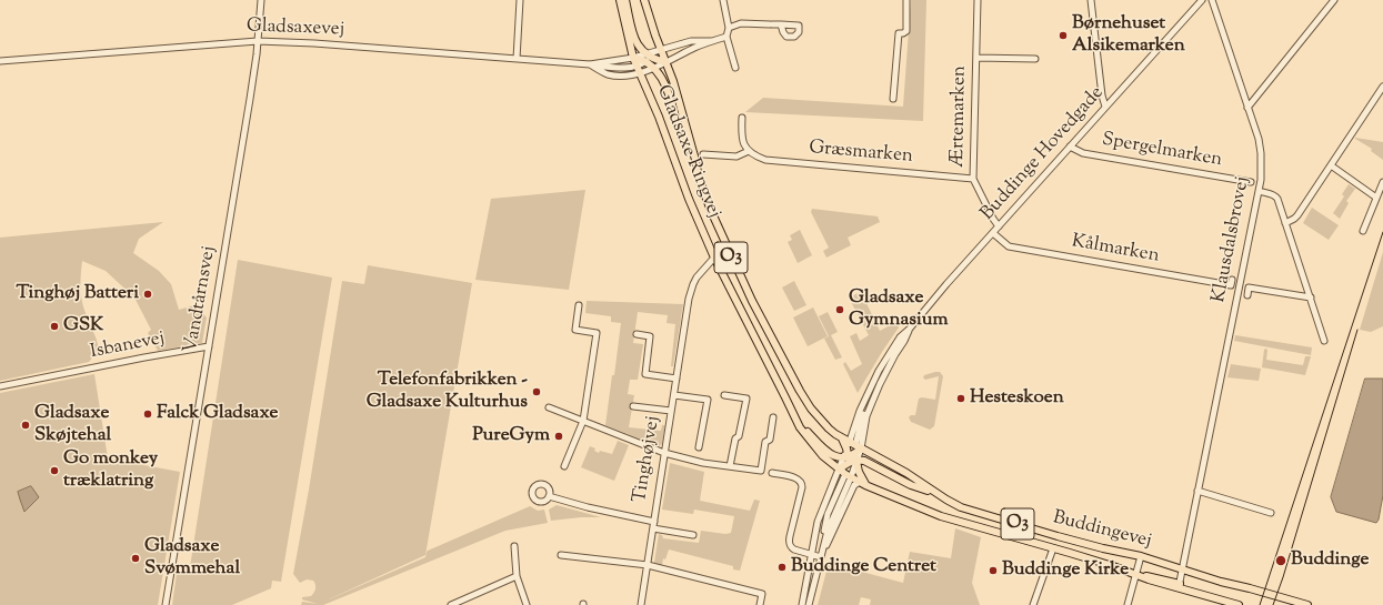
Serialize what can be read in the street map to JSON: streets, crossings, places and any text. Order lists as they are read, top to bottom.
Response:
{
  "streets": {
    "main road": ["Gladsaxe Ringvej", "O3", "Buddingevej"],
    "street": [
      "Gladsaxevej",
      "Ærtemarken",
      "Spergelmarken",
      "Græsmarken",
      "Buddinge Hovedgade",
      "Klausdalsbrovej",
      "Kålmarken",
      "Vandtårnsvej",
      "Isbanevej",
      "Tinghøjvej"
    ]
  },
  "crossings": [
    ["Gladsaxevej", "Gladsaxe Ringvej"],
    ["Gladsaxevej", "Vandtårnsvej"],
    ["Ærtemarken", "Græsmarken"],
    ["Ærtemarken", "Buddinge Hovedgade"],
    ["Spergelmarken", "Buddinge Hovedgade"],
    ["Gladsaxe Ringvej", "Buddinge Hovedgade"],
    ["Gladsaxe Ringvej", "Tinghøjvej"],
    ["Gladsaxe Ringvej", "Buddingevej"],
    ["Buddinge Hovedgade", "Kålmarken"],
    ["Buddinge Hovedgade", "Buddingevej"],
    ["Klausdalsbrovej", "Buddingevej"],
    ["Vandtårnsvej", "Isbanevej"]
  ],
  "places": [
    "Børnehuset Alsikemarken",
    "Tinghøj Batteri",
    "Gladsaxe Gymnasium",
    "GSK",
    "Telefonfabrikken - Gladsaxe Kulturhus",
    "Hesteskoen",
    "Falck Gladsaxe",
    "Gladsaxe Skøjtehal",
    "PureGym",
    "Go monkey træklatring",
    "Gladsaxe Svømmehal",
    "Buddinge",
    "Buddinge Centret",
    "Buddinge Kirke"
  ]
}
